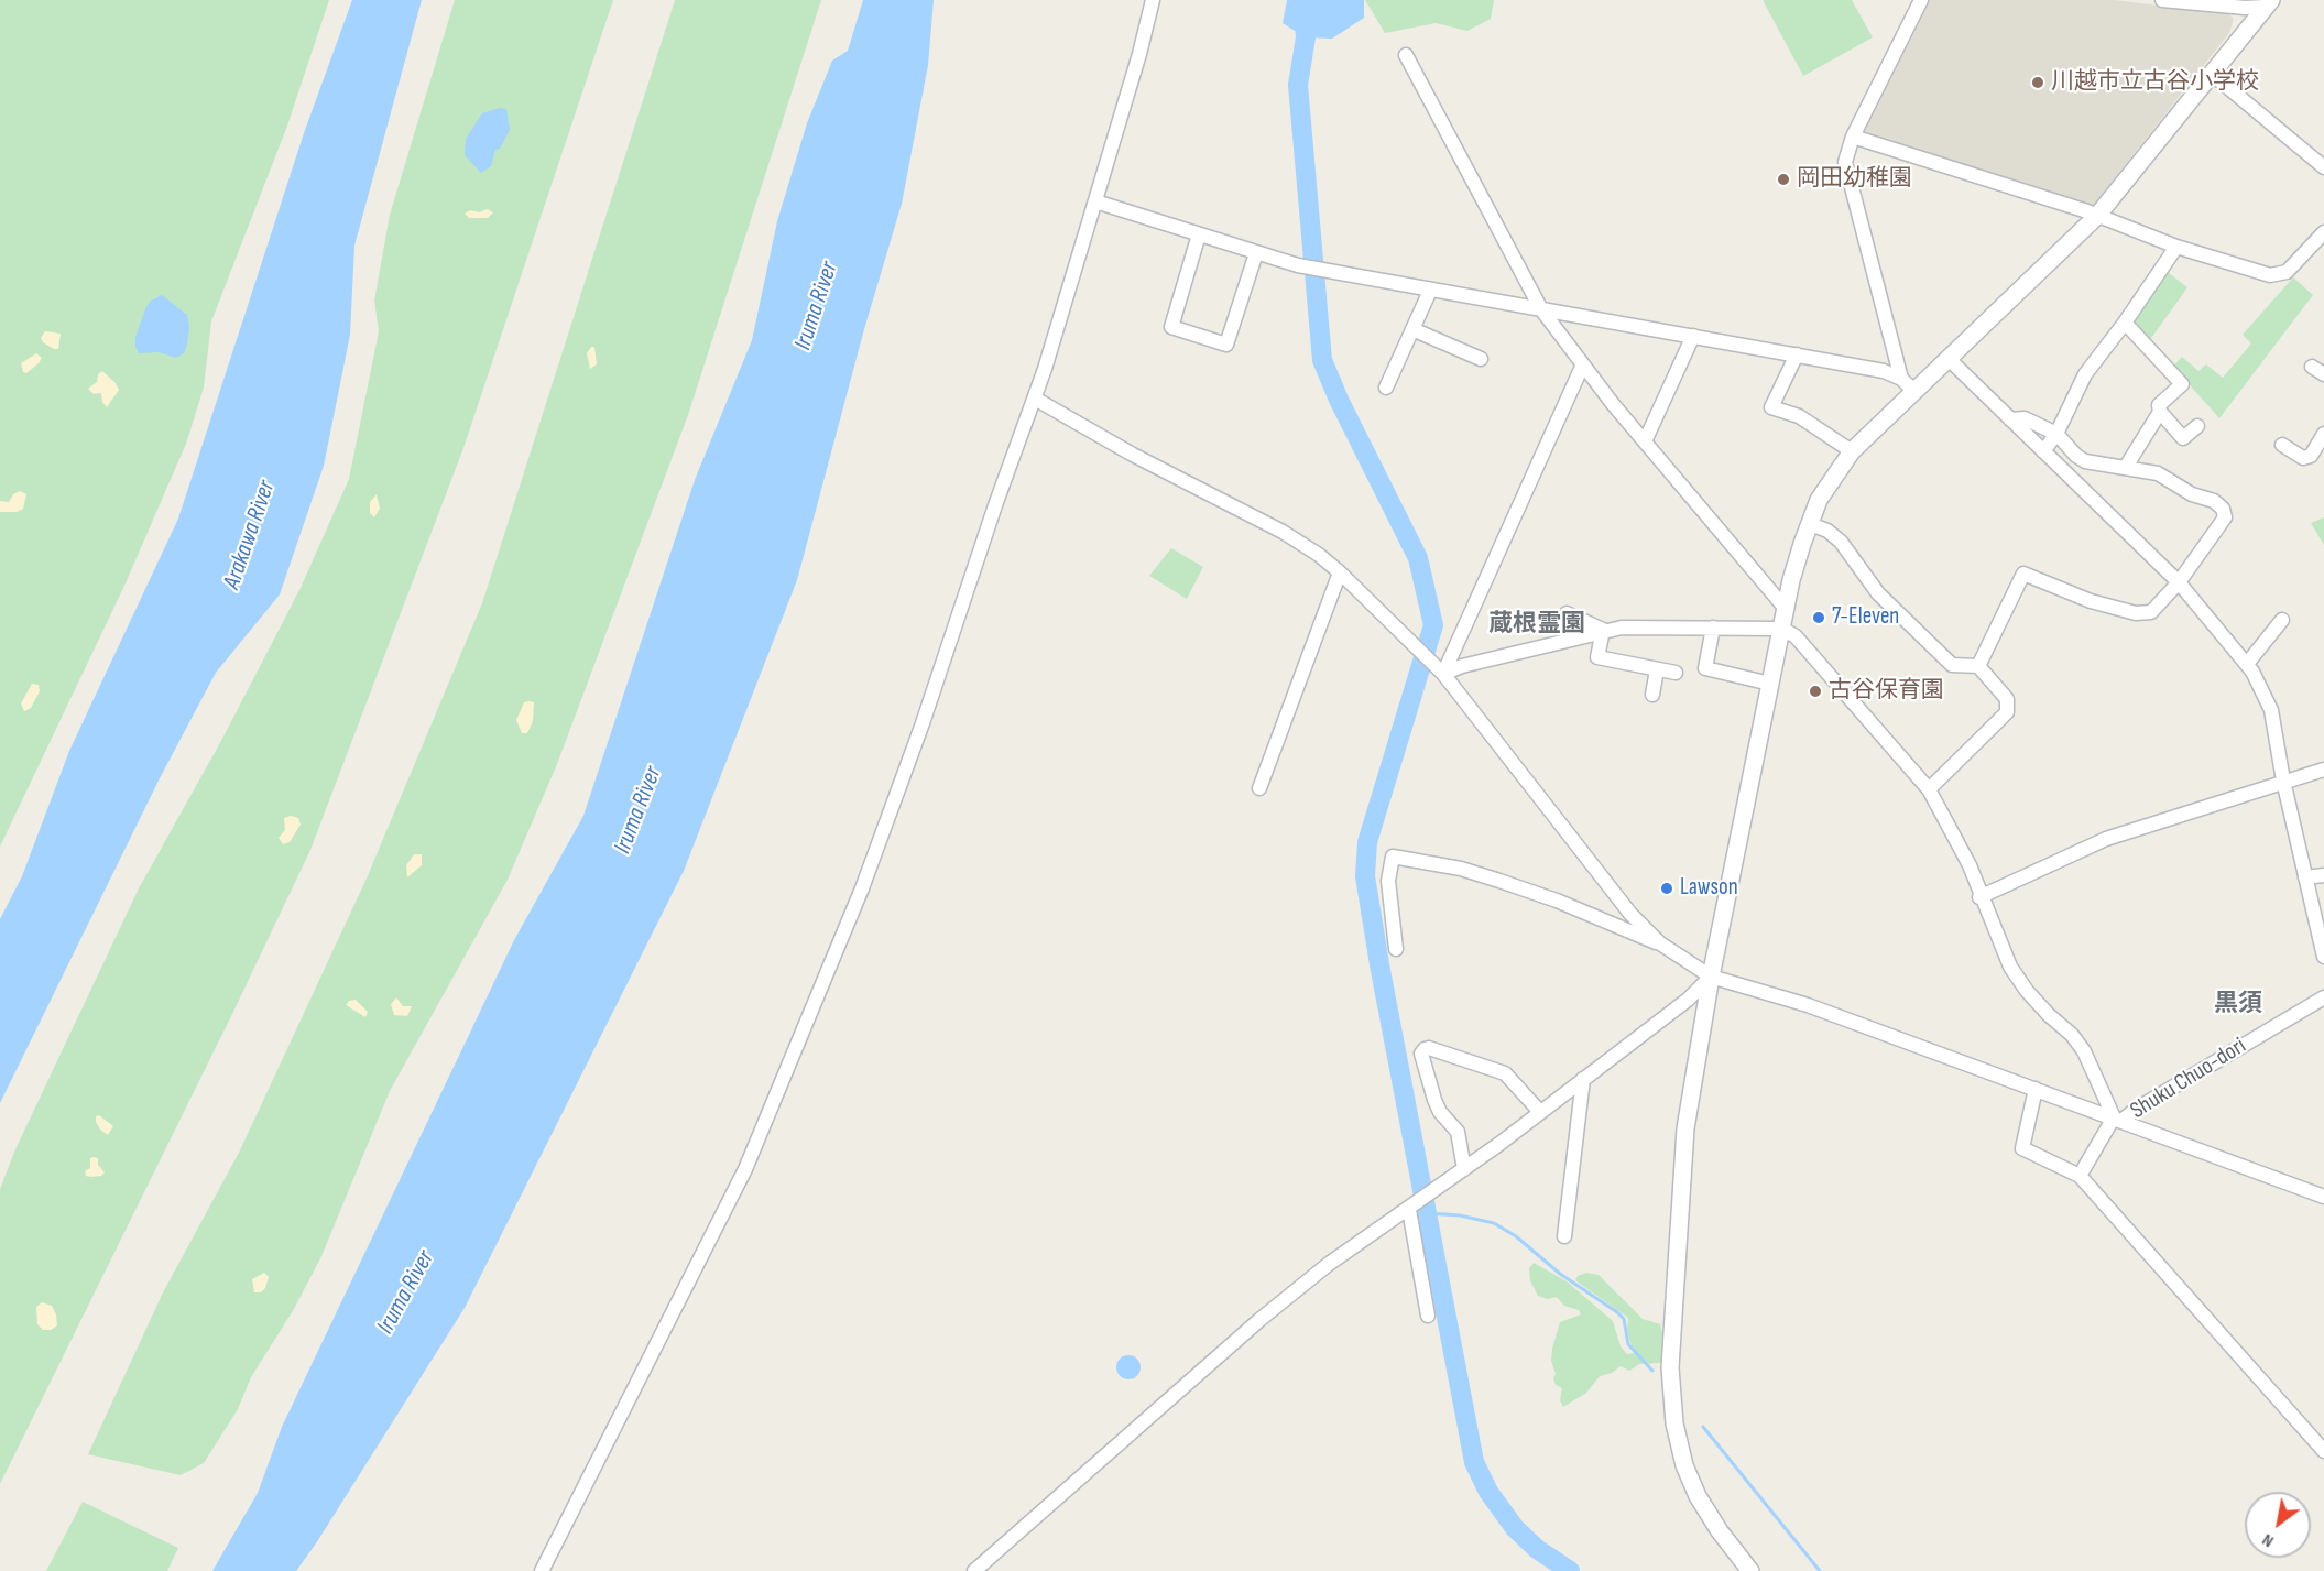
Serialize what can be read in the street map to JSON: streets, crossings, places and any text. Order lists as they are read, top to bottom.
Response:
{
  "streets": {
    "street": ["Shuku Chuo-dori"]
  },
  "districts": ["蔵根霊園", "黒須"],
  "water": ["Iruma River", "Arakawa River"],
  "places": [
    "川越市立古谷小学校",
    "岡田幼稚園",
    "7-Eleven",
    "古谷保育園",
    "Lawson"
  ],
  "north": "bottom left"
}
